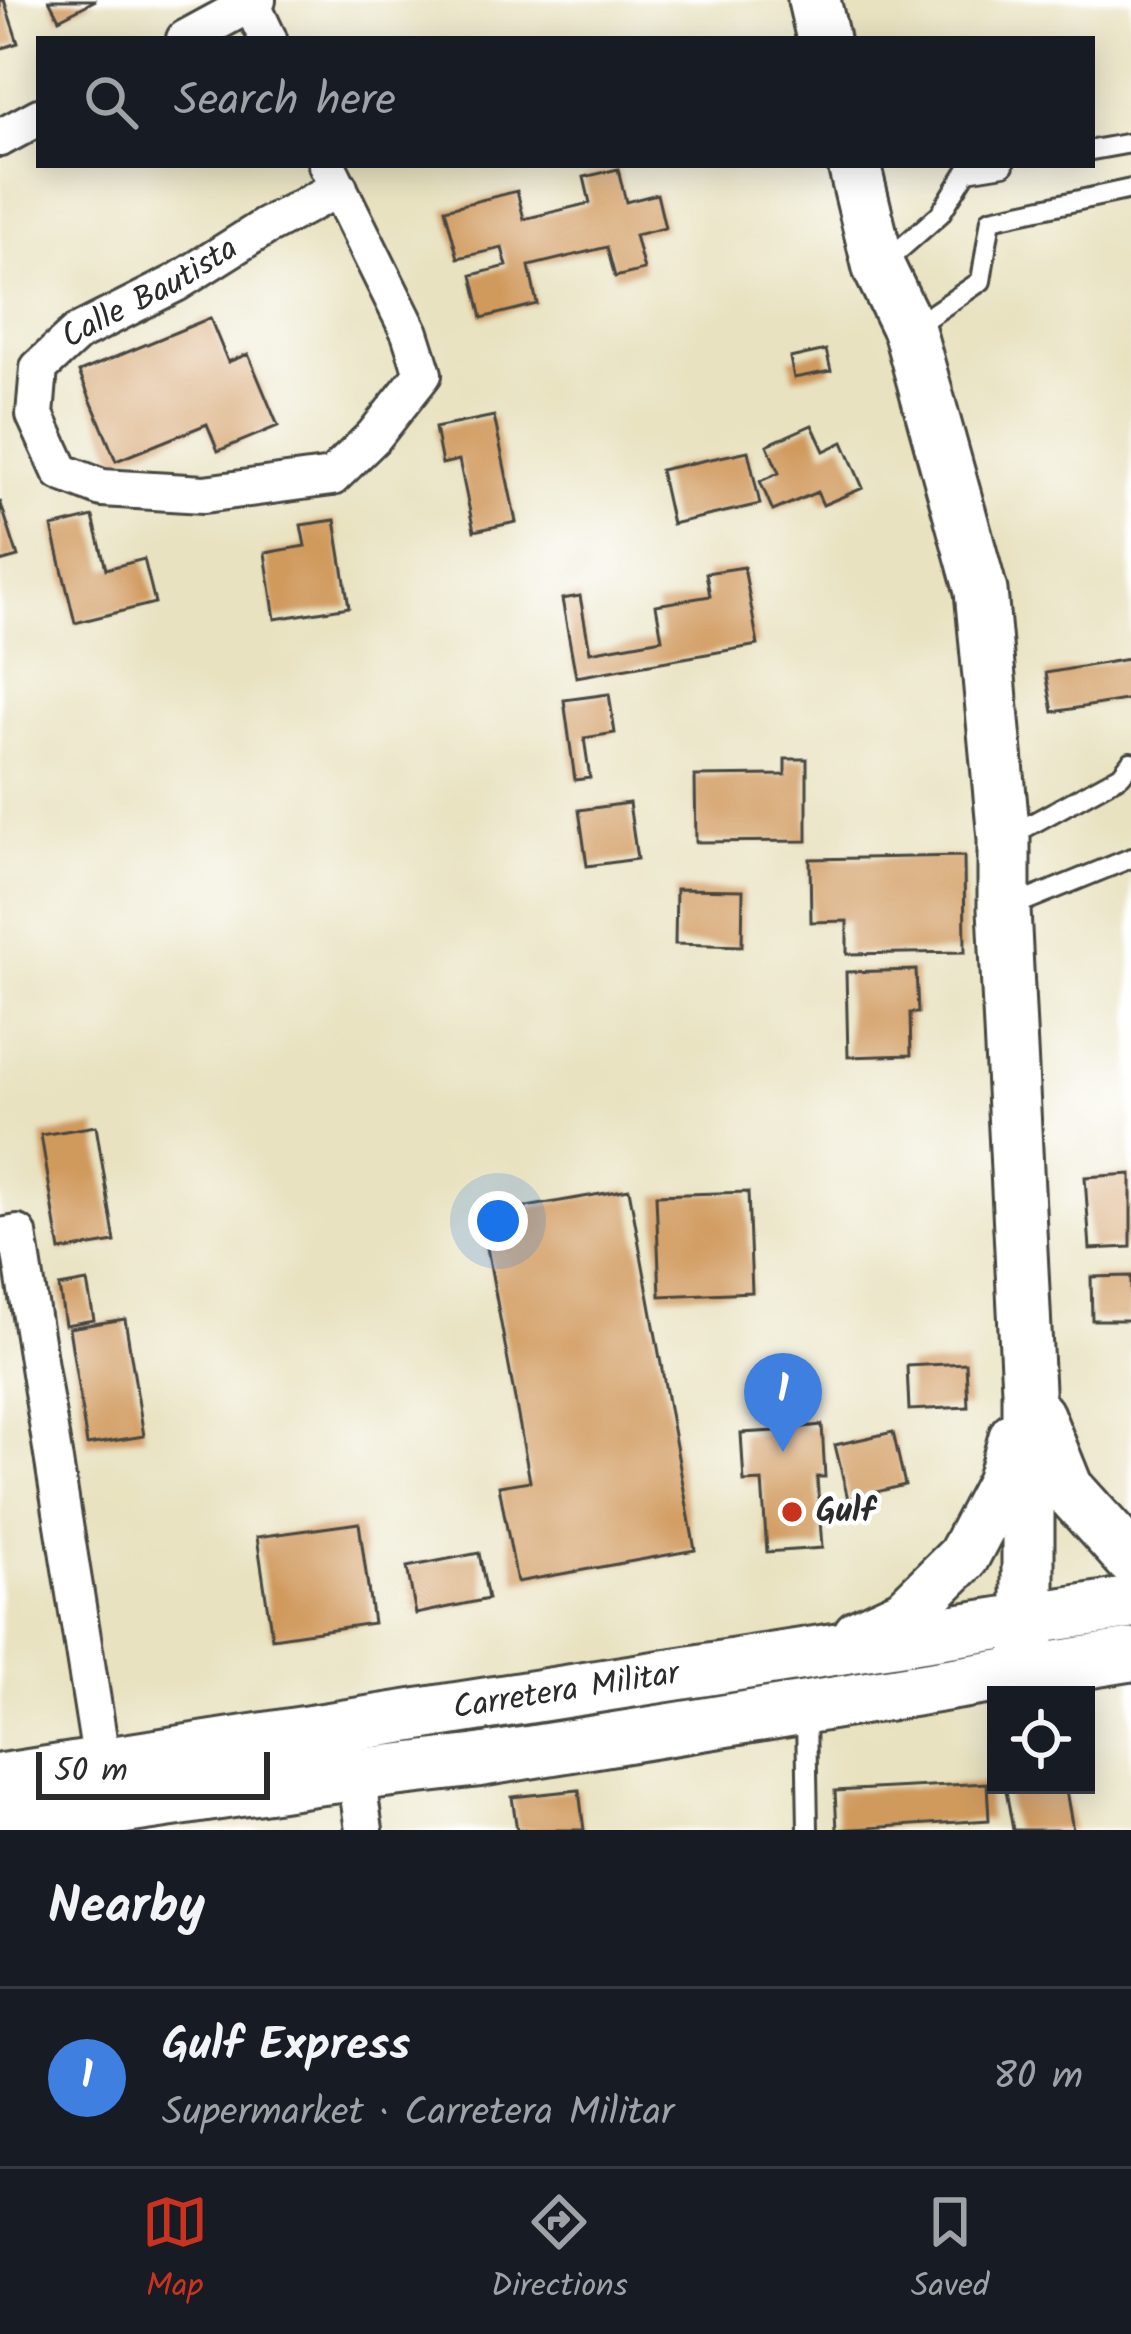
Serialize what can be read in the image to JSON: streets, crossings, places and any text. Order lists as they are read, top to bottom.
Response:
{
  "streets": {
    "main road": ["Carretera Militar"],
    "street": ["Calle Bautista"]
  },
  "places": ["Gulf"],
  "scale_bar": "50 m",
  "page": {
    "search": "Search here",
    "pins": "1",
    "scale": "50 m",
    "heading": "Nearby",
    "list": [
      {
        "mark": "1",
        "name": "Gulf Express",
        "note": "Supermarket · Carretera Militar",
        "value": "80 m"
      }
    ],
    "nav": ["Map", "Directions", "Saved"]
  }
}
